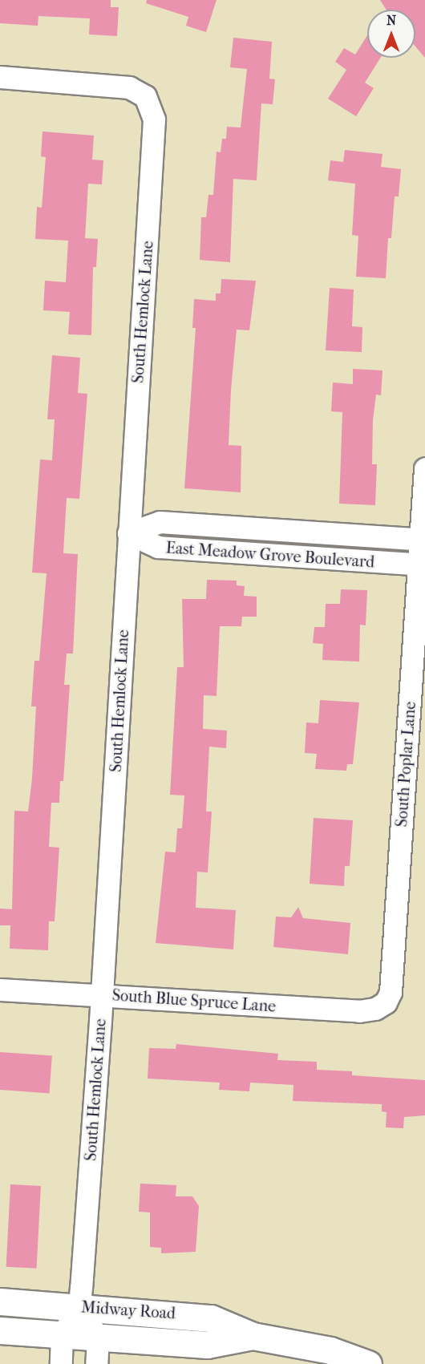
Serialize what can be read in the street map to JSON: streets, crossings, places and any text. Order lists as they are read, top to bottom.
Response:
{
  "streets": {
    "main road": ["Midway Road"],
    "street": [
      "South Hemlock Lane",
      "East Meadow Grove Boulevard",
      "South Poplar Lane",
      "South Blue Spruce Lane"
    ]
  },
  "crossings": [
    ["South Hemlock Lane", "East Meadow Grove Boulevard"],
    ["South Hemlock Lane", "South Blue Spruce Lane"],
    ["South Hemlock Lane", "Midway Road"],
    ["East Meadow Grove Boulevard", "South Poplar Lane"],
    ["South Poplar Lane", "South Blue Spruce Lane"]
  ],
  "north": "top"
}
